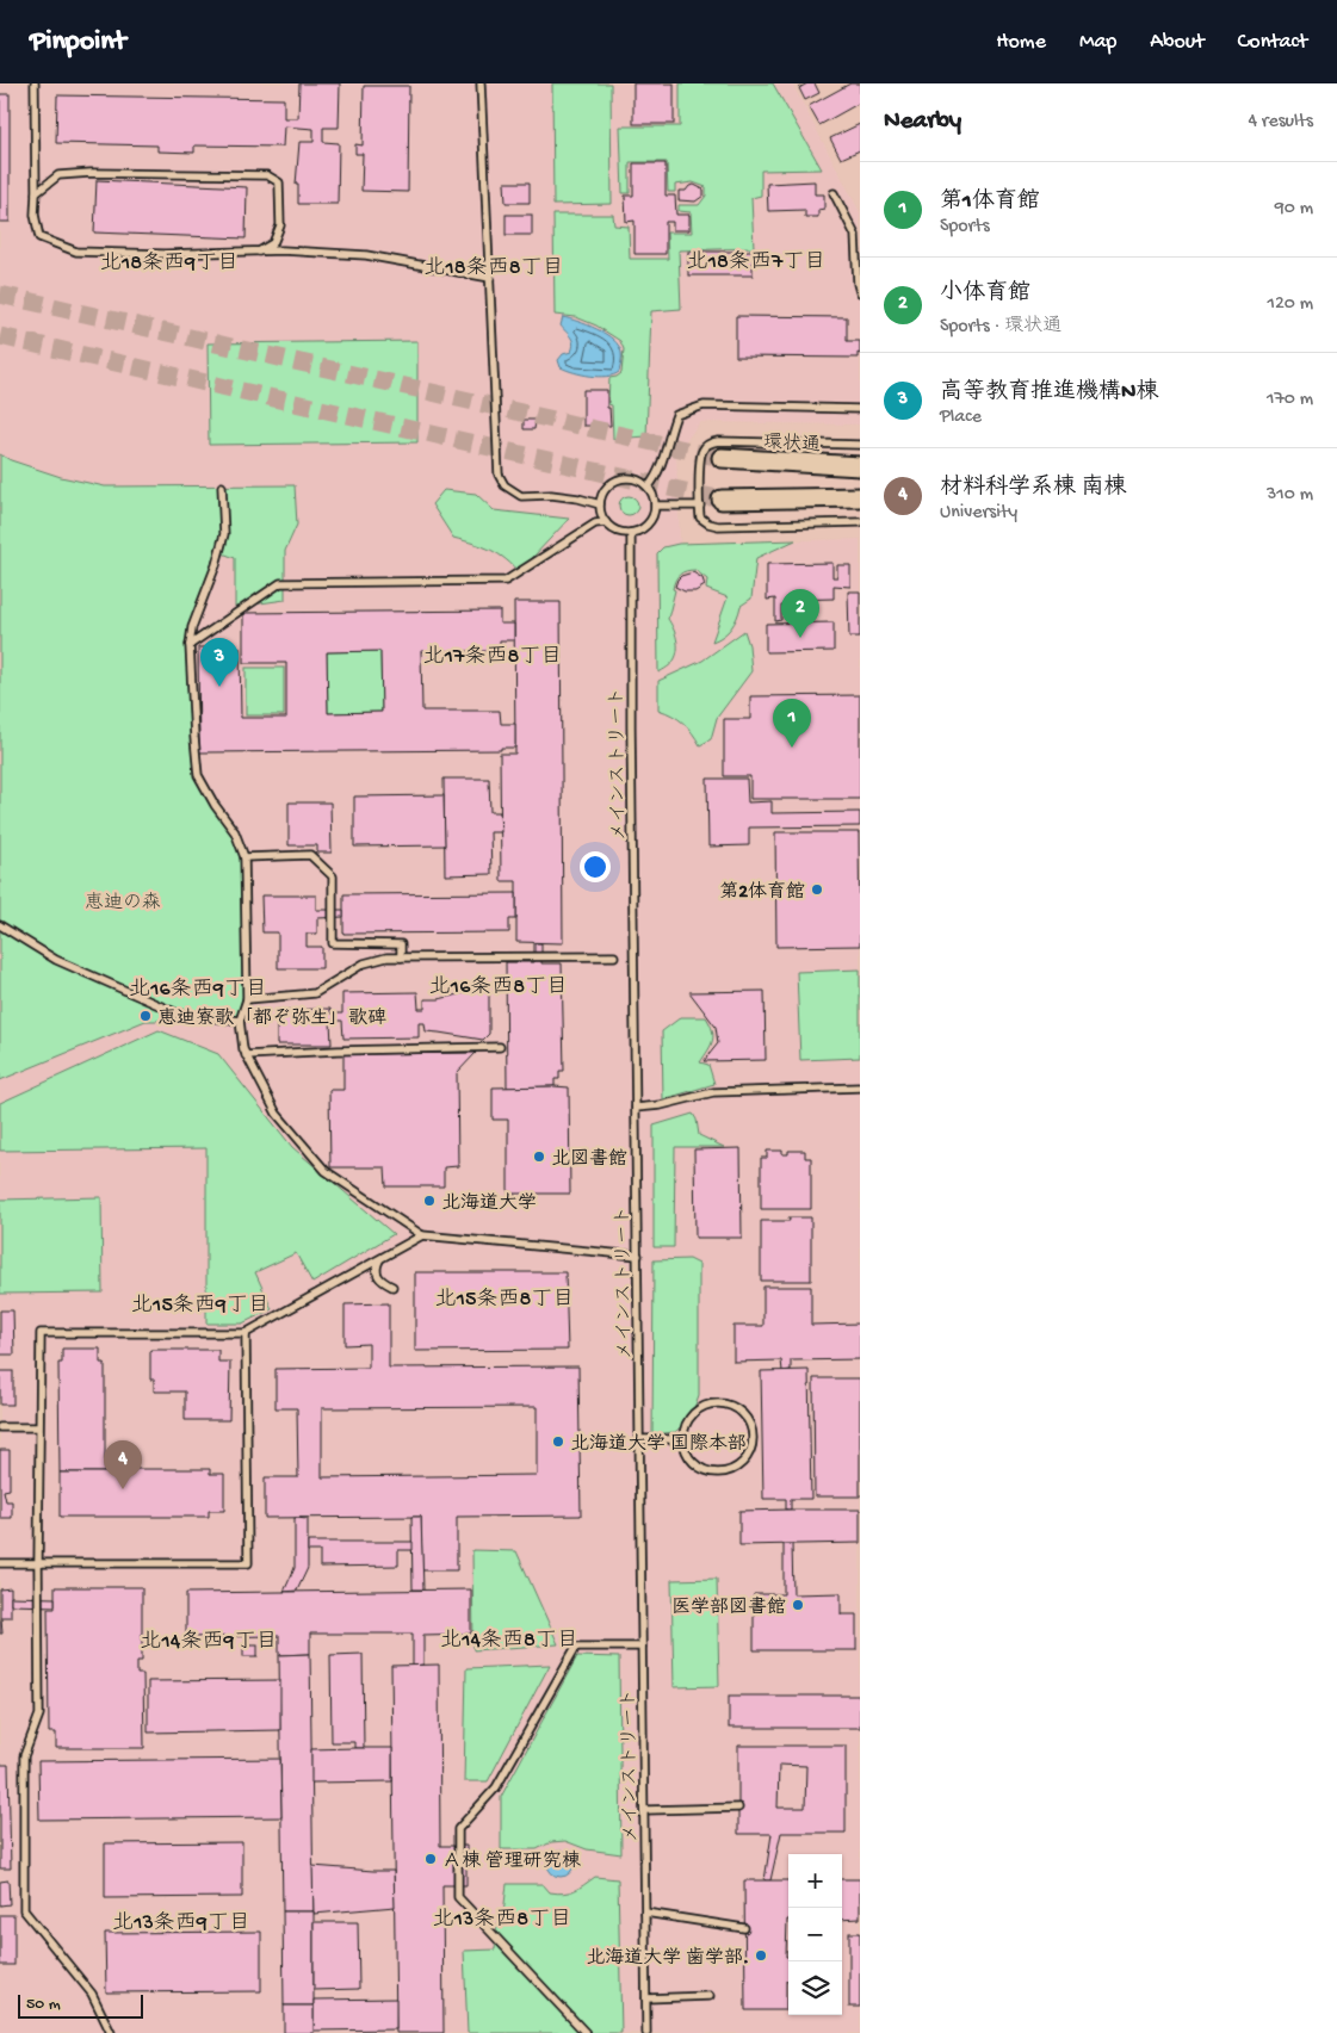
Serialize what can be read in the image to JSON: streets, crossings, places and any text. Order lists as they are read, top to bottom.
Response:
{
  "streets": {
    "street": ["環状通"],
    "lane": ["メインストリート"]
  },
  "districts": [
    "北18条西7丁目",
    "北18条西9丁目",
    "北18条西8丁目",
    "北17条西8丁目",
    "北16条西8丁目",
    "北16条西9丁目",
    "北15条西8丁目",
    "北15条西9丁目",
    "北14条西8丁目",
    "北14条西9丁目",
    "北13条西8丁目",
    "北13条西9丁目"
  ],
  "parks": ["恵迪の森"],
  "places": [
    "第2体育館",
    "恵迪寮歌「都ぞ弥生」歌碑",
    "北図書館",
    "北海道大学",
    "北海道大学 国際本部",
    "医学部図書館",
    "Ａ棟 管理研究棟",
    "北海道大学 歯学部."
  ],
  "scale_bar": "50 m",
  "page": {
    "header": "Pinpoint",
    "nav": [
      "Home",
      "Map",
      "About",
      "Contact"
    ],
    "heading": ["Nearby", "4 results"],
    "list": [
      {
        "mark": "1",
        "name": "第1体育館",
        "note": "Sports",
        "value": "90 m"
      },
      {
        "mark": "2",
        "name": "小体育館",
        "note": "Sports · 環状通",
        "value": "120 m"
      },
      {
        "mark": "3",
        "name": "高等教育推進機構N棟",
        "note": "Place",
        "value": "170 m"
      },
      {
        "mark": "4",
        "name": "材料科学系棟 南棟",
        "note": "University",
        "value": "310 m"
      }
    ],
    "pins": [
      "2",
      "3",
      "1",
      "4"
    ],
    "map_buttons": ["+", "−"],
    "scale": "50 m"
  }
}
